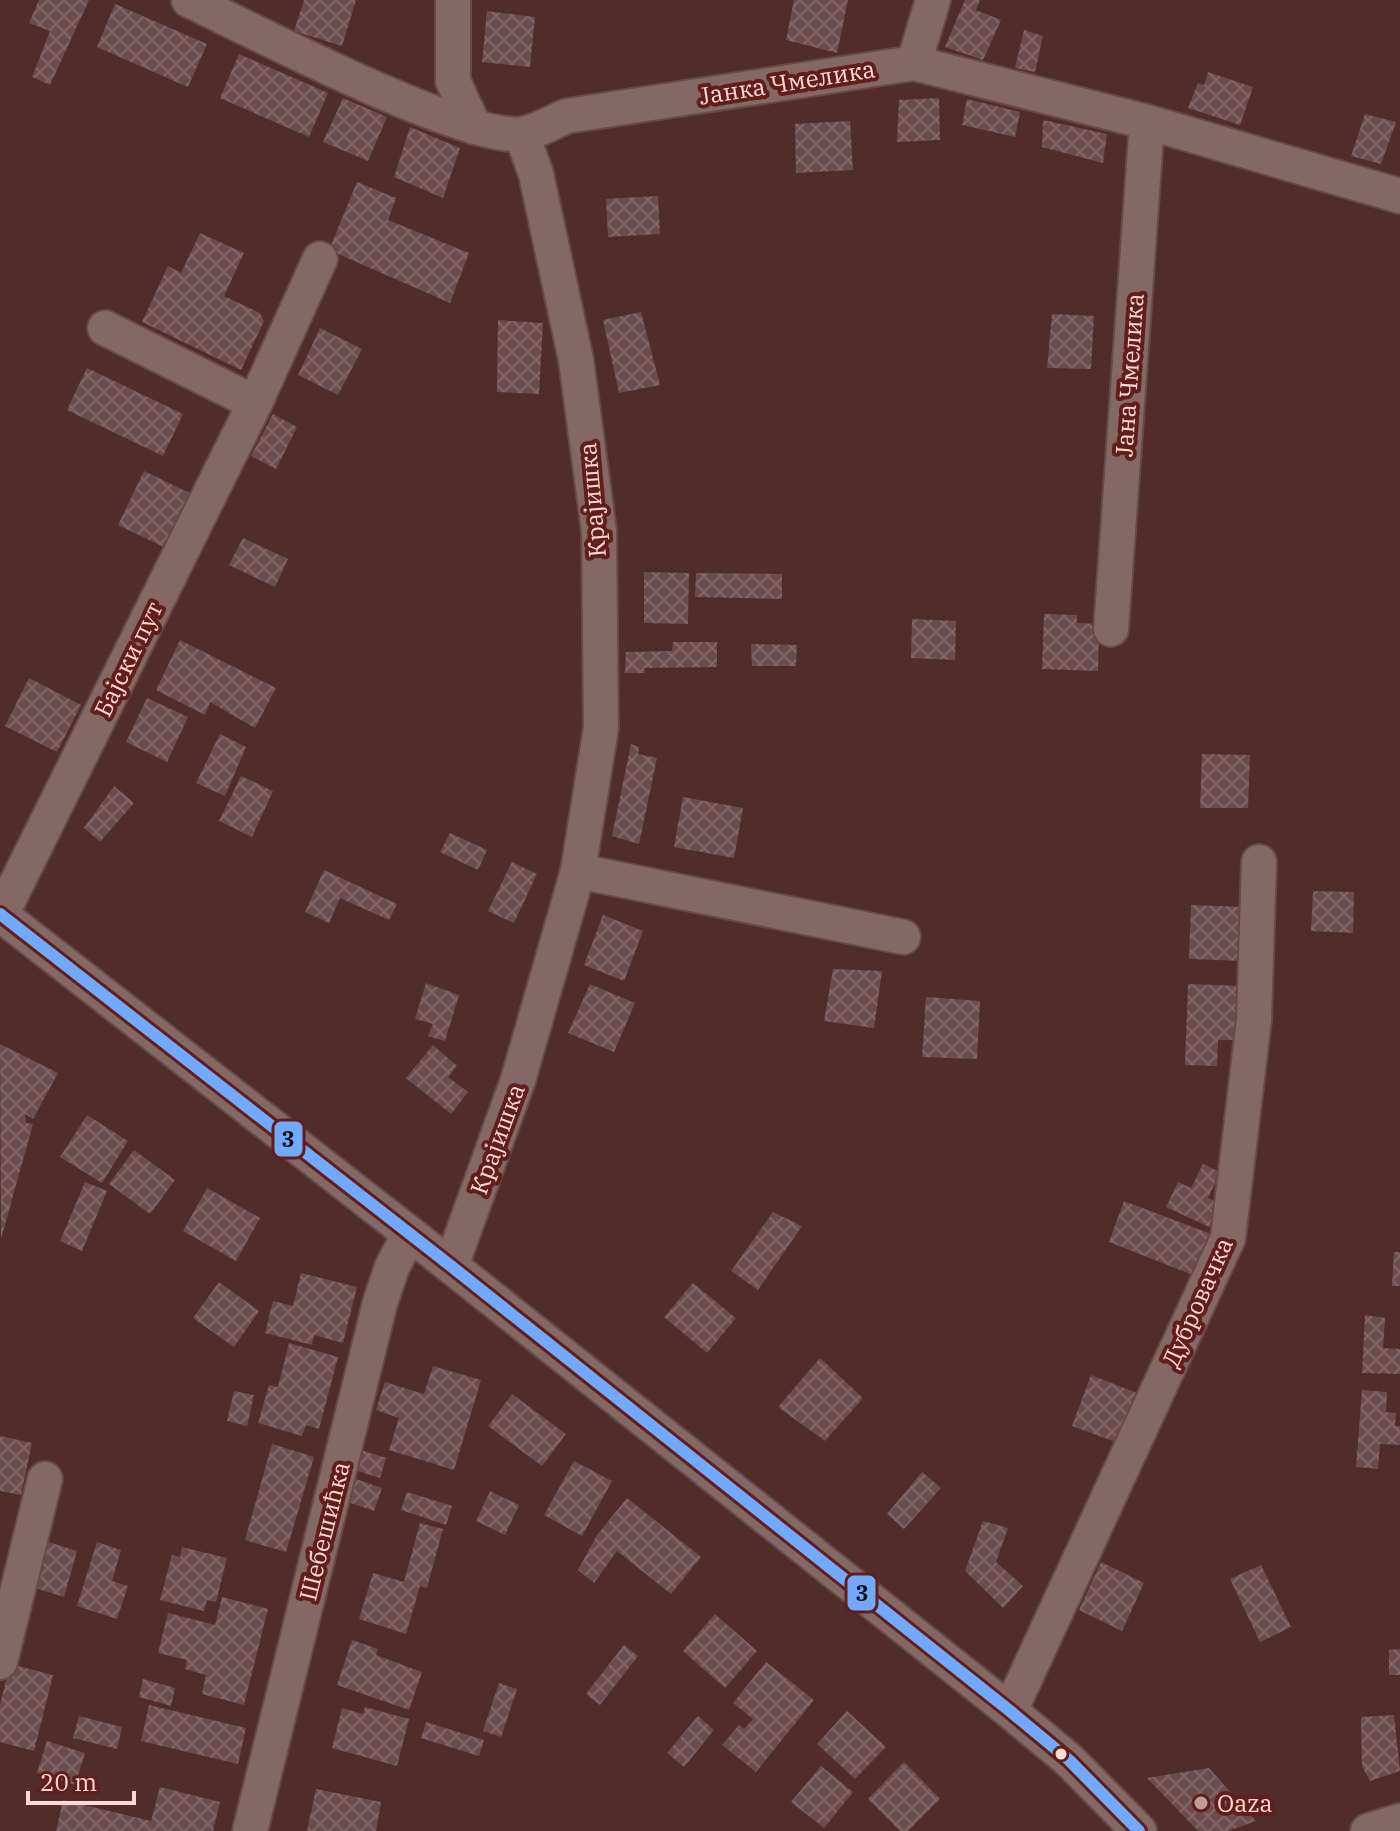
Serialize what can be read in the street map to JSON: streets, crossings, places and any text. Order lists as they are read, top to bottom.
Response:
{
  "streets": {
    "street": [
      "Јанка Чмелика",
      "Јана Чмелика",
      "Крајишка",
      "Бајски пут",
      "Дубровачка",
      "Шебешићка"
    ]
  },
  "crossings": [
    ["Јанка Чмелика", "Јана Чмелика"],
    ["Јанка Чмелика", "Крајишка"],
    ["Крајишка", "Бајски пут"],
    ["Бајски пут", "Дубровачка"],
    ["Бајски пут", "Шебешићка"]
  ],
  "places": ["Oaza"],
  "lines": ["transit line 3"],
  "scale_bar": "20 m"
}
